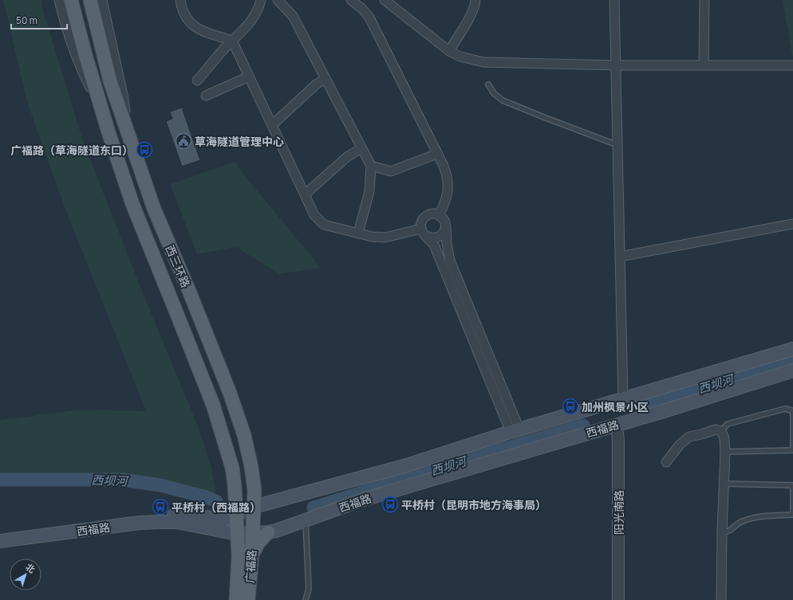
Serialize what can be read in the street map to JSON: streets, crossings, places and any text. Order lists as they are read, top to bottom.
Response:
{
  "streets": {
    "main road": ["西三环路", "西福路", "广福路"],
    "street": ["阳光南路"]
  },
  "crossings": [
    ["西三环路", "西福路"],
    ["西三环路", "广福路"],
    ["西福路", "阳光南路"],
    ["西福路", "广福路"]
  ],
  "water": ["西坝河"],
  "places": {
    "public building": ["草海隧道管理中心"],
    "bus stop": [
      "广福路（草海隧道东口）",
      "加州枫景小区",
      "平桥村（昆明市地方海事局）",
      "平桥村（西福路）"
    ]
  },
  "scale_bar": "50 m",
  "north": "top right"
}
